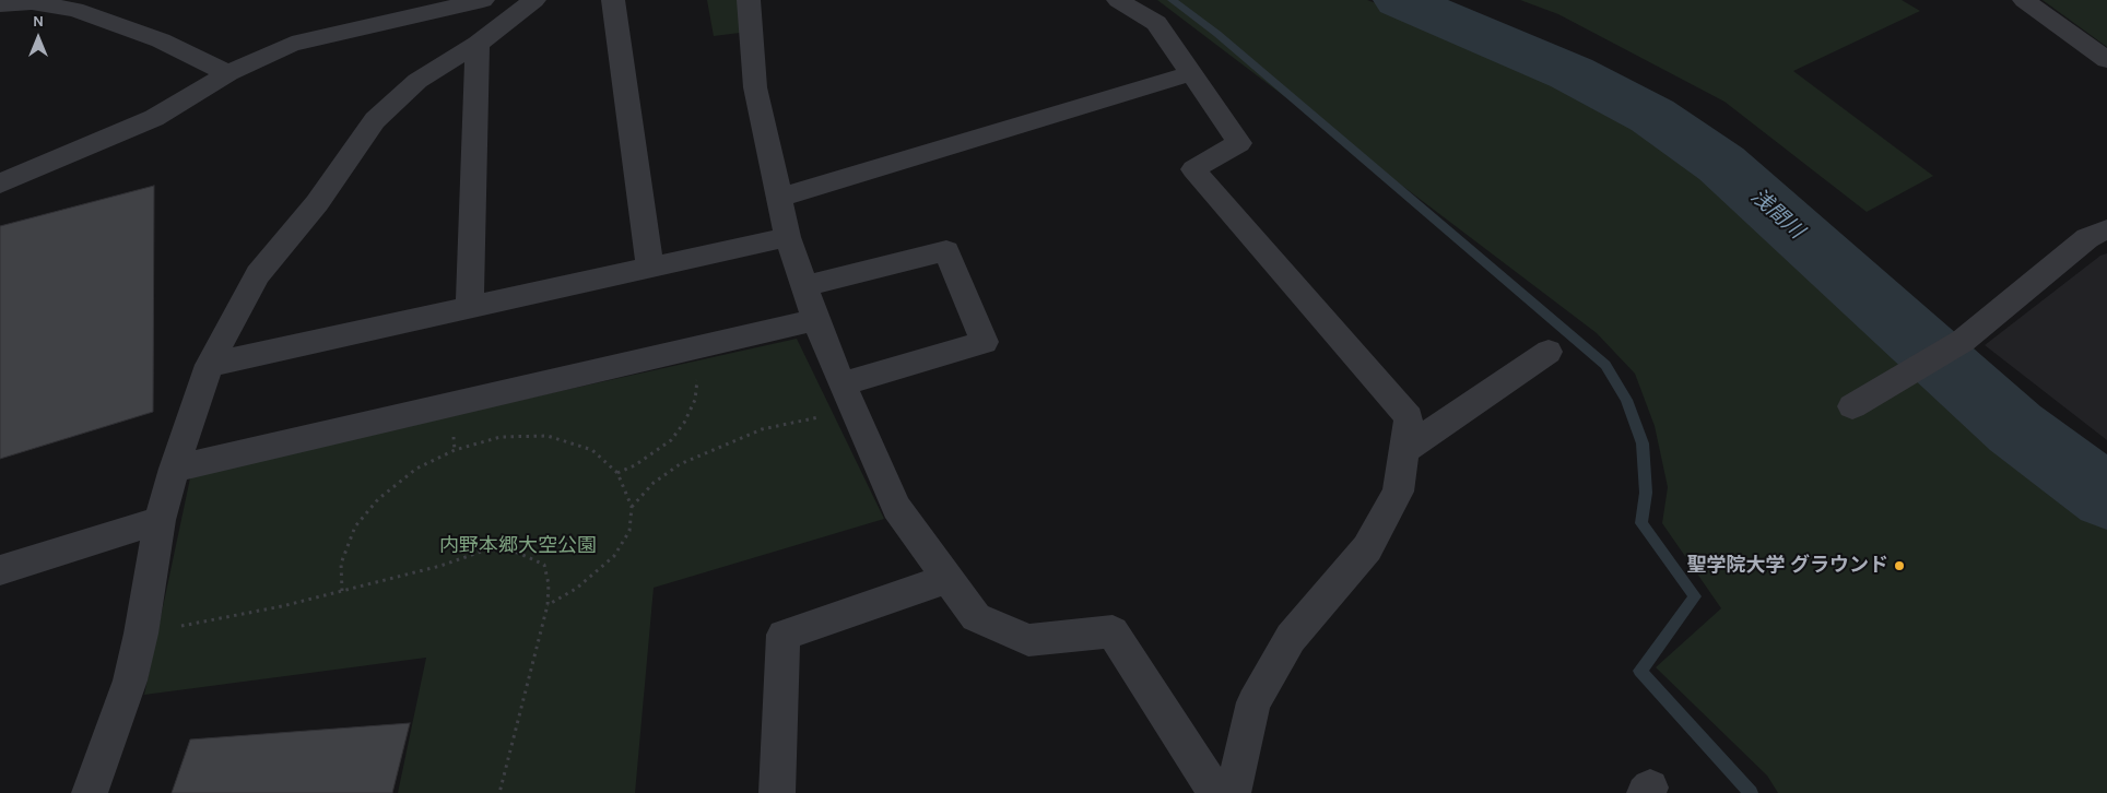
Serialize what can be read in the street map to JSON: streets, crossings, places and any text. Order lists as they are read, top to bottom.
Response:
{
  "water": ["浅間川"],
  "parks": ["内野本郷大空公園"],
  "places": ["聖学院大学 グラウンド"],
  "north": "top"
}
